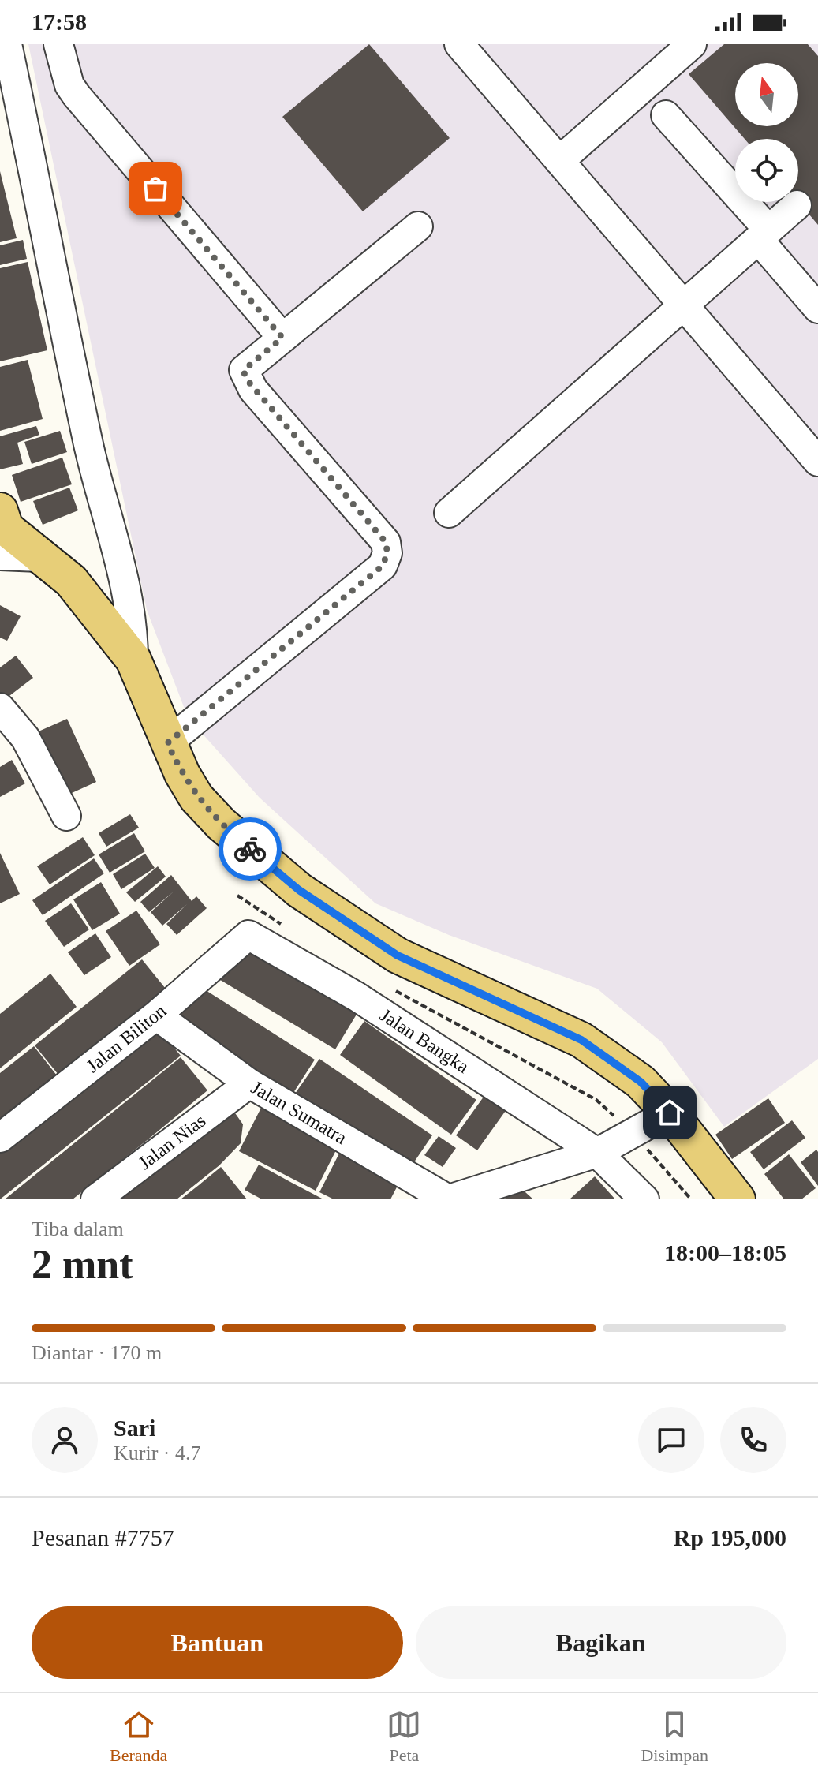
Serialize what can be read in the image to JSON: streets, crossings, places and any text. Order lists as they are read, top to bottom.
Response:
{
  "streets": {
    "street": [
      "Jalan Biliton",
      "Jalan Bangka",
      "Jalan Sumatra",
      "Jalan Nias"
    ]
  },
  "crossings": [
    ["Jalan Biliton", "Jalan Bangka"],
    ["Jalan Biliton", "Jalan Sumatra"],
    ["Jalan Sumatra", "Jalan Nias"]
  ],
  "north": "top",
  "page": {
    "status": "17:58",
    "heading": ["2 mnt", "Tiba dalam", "18:00–18:05"],
    "panel": [
      "Sari",
      "Kurir · 4.7",
      "Pesanan #7757",
      "Rp 195,000"
    ],
    "bar": "Diantar · 170 m",
    "buttons": ["Bantuan", "Bagikan"],
    "tabs": ["Beranda", "Peta", "Disimpan"]
  }
}
